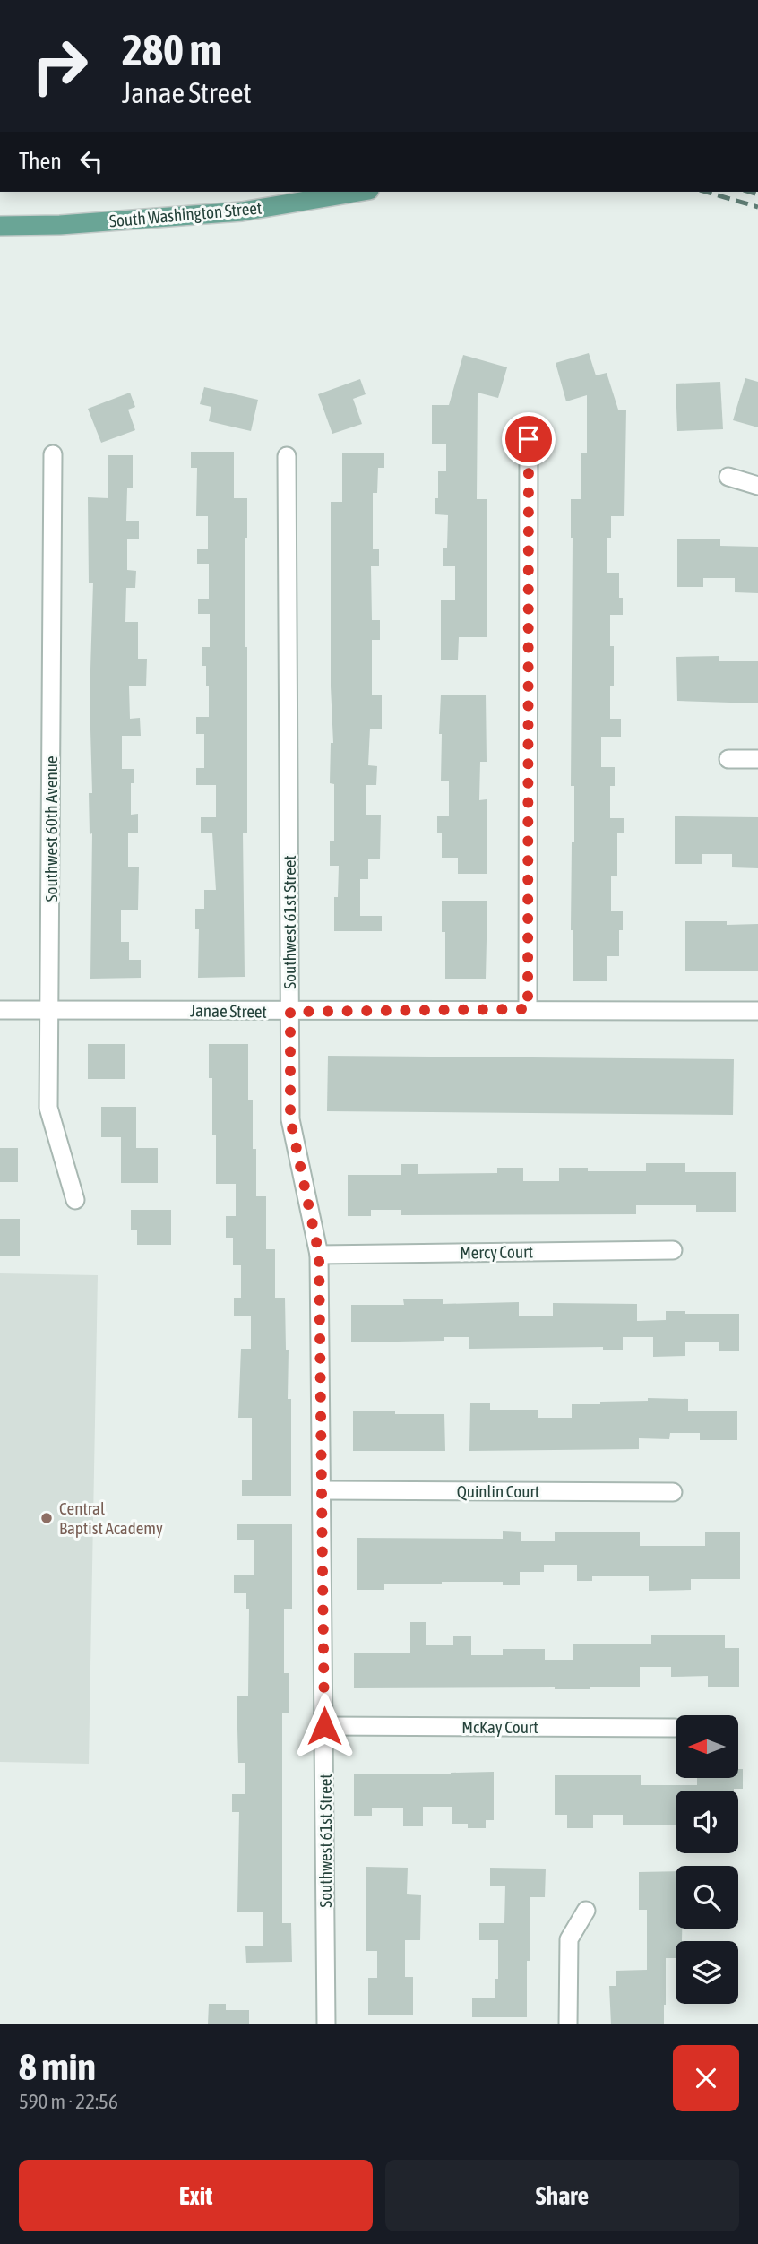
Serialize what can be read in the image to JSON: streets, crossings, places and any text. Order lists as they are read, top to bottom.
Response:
{
  "streets": {
    "main road": ["South Washington Street"],
    "street": [
      "Southwest 60th Avenue",
      "Southwest 61st Street",
      "Janae Street",
      "Mercy Court",
      "Quinlin Court",
      "McKay Court"
    ]
  },
  "crossings": [
    ["Southwest 60th Avenue", "Janae Street"],
    ["Southwest 61st Street", "Janae Street"],
    ["Southwest 61st Street", "Mercy Court"],
    ["Southwest 61st Street", "Quinlin Court"],
    ["Southwest 61st Street", "McKay Court"]
  ],
  "places": ["Central Baptist Academy"],
  "north": "left",
  "page": {
    "turn": ["280 m", "Janae Street"],
    "then": "Then",
    "heading": ["8 min", "590 m · 22:56"],
    "buttons": ["Exit", "Share"]
  }
}
